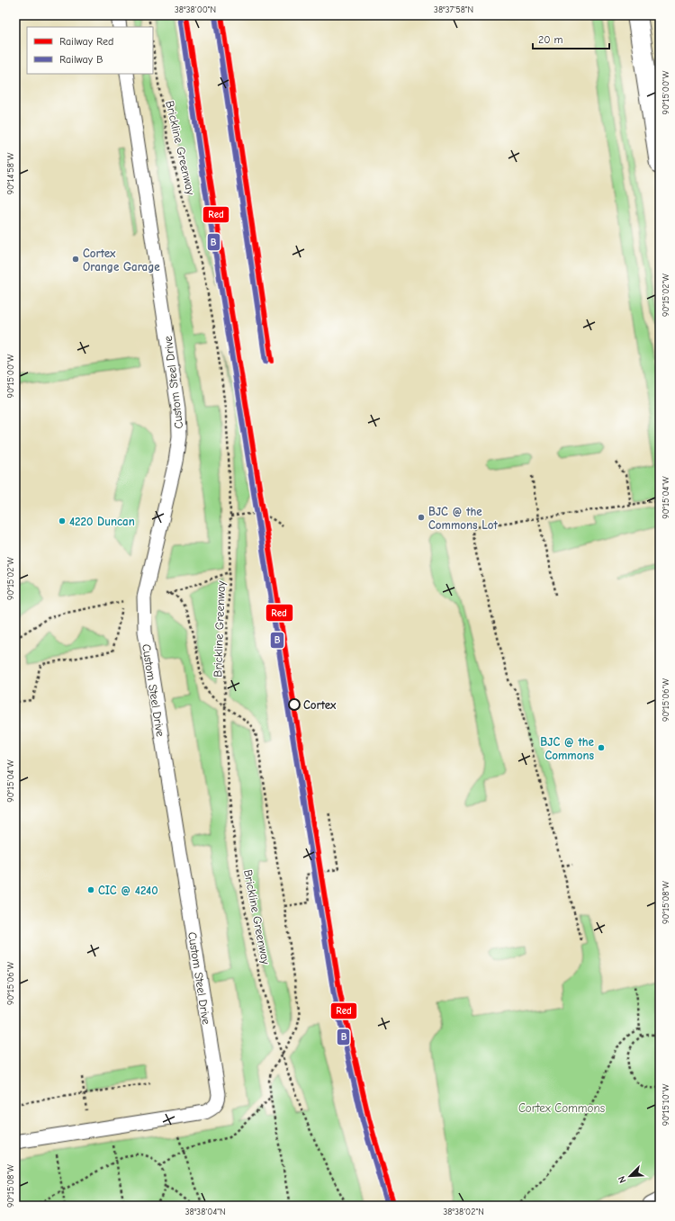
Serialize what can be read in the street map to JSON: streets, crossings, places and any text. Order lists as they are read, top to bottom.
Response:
{
  "streets": {
    "lane": ["Custom Steel Drive"],
    "path": ["Brickline Greenway"]
  },
  "parks": ["Cortex Commons"],
  "places": [
    "Cortex Orange Garage",
    "BJC @ the Commons Lot",
    "4220 Duncan",
    "Cortex",
    "BJC @ the Commons",
    "CIC @ 4240"
  ],
  "lines": ["rail line Red", "rail line B"],
  "legend": ["Railway Red", "Railway B"],
  "scale_bar": "20 m",
  "north": "bottom left",
  "coordinates": [
    "38°38'00\"N",
    "38°37'58\"N",
    "90°15'00\"W",
    "90°14'58\"W",
    "90°15'02\"W",
    "90°15'04\"W",
    "90°15'06\"W",
    "90°15'08\"W",
    "90°15'10\"W",
    "38°38'04\"N",
    "38°38'02\"N"
  ]
}
